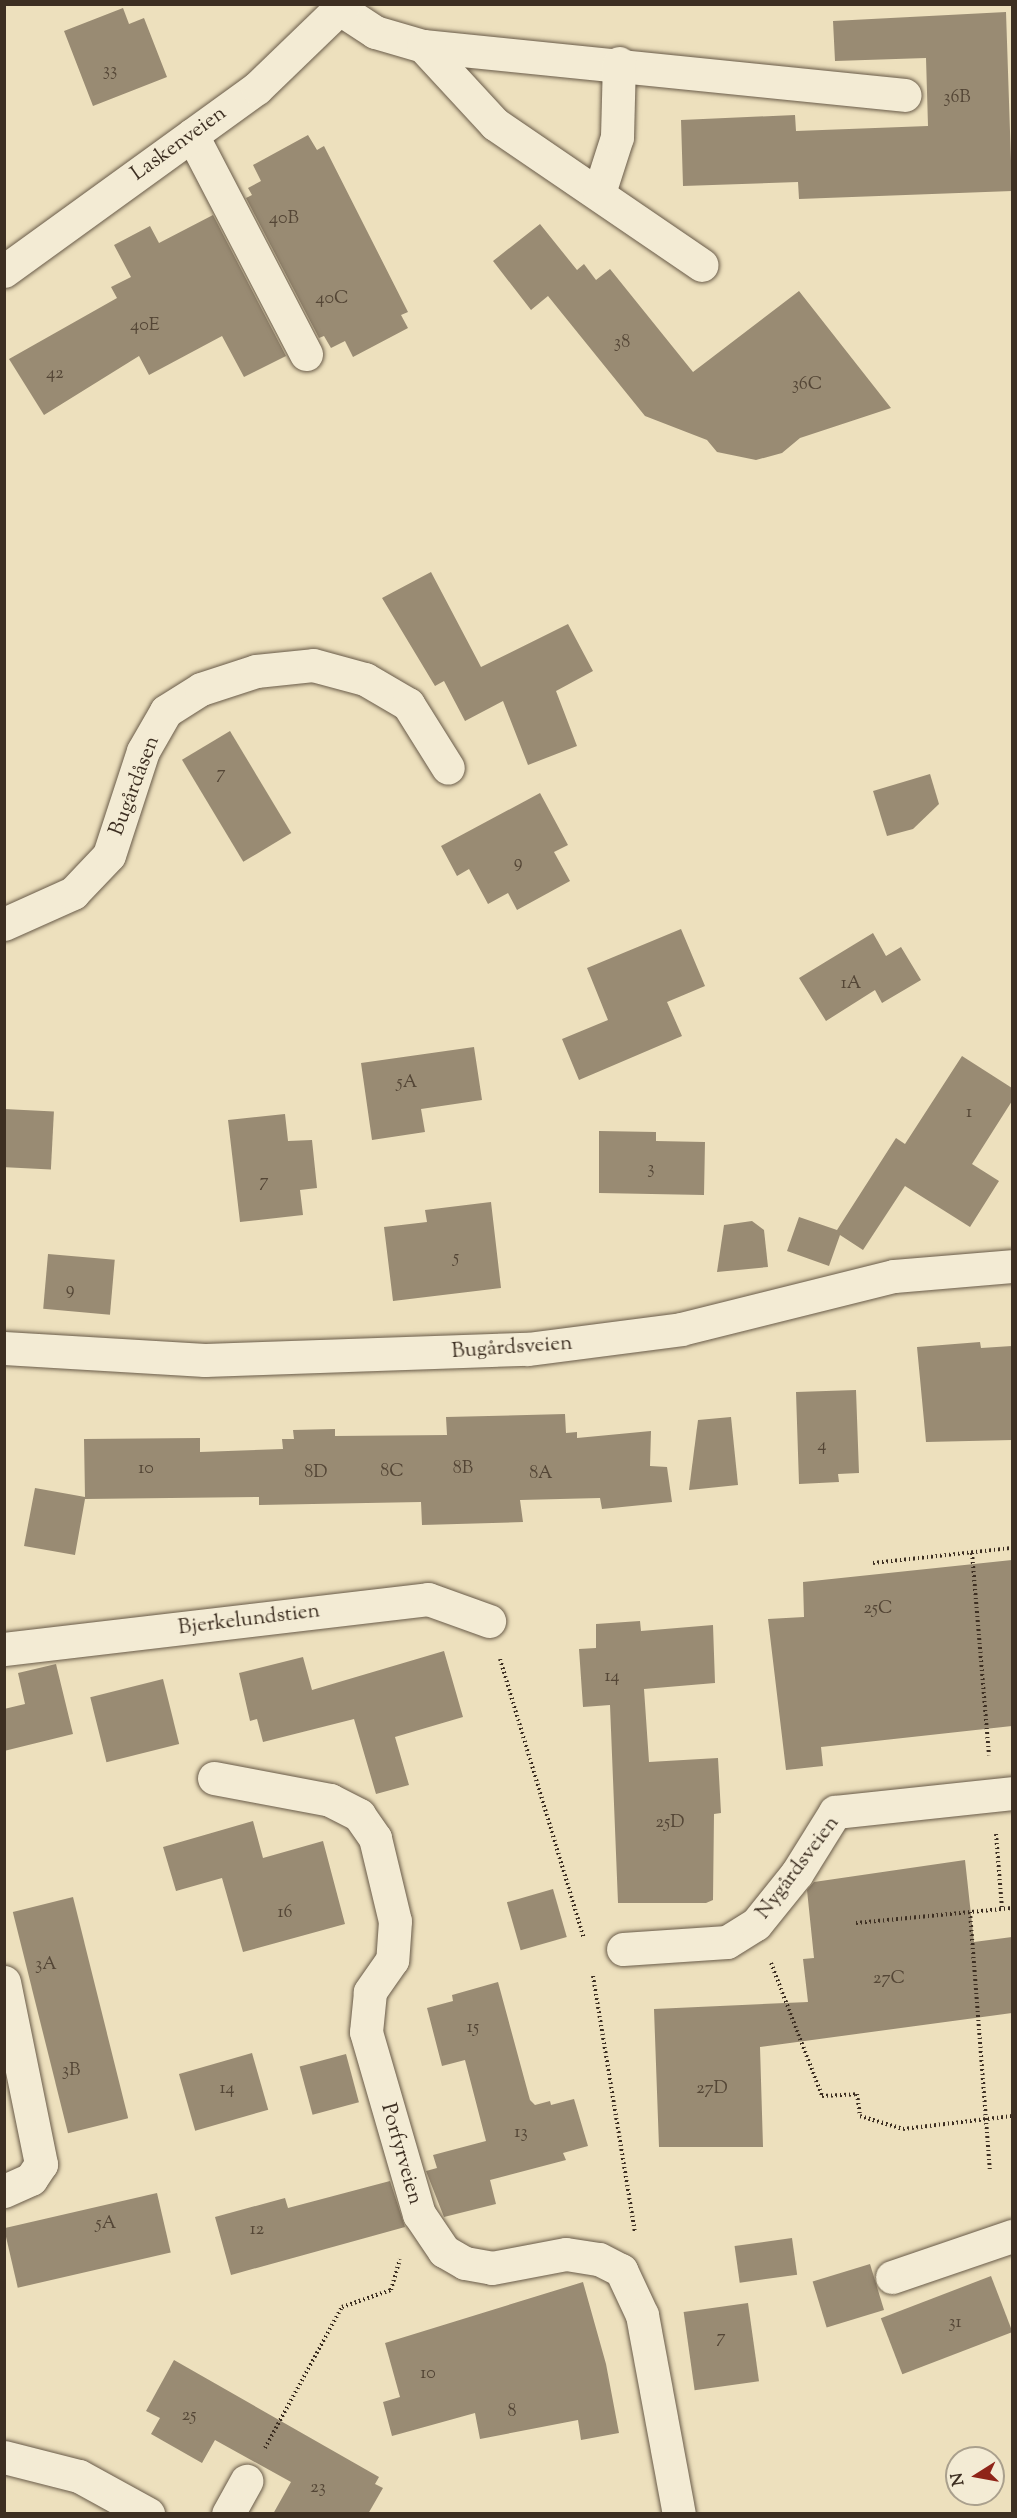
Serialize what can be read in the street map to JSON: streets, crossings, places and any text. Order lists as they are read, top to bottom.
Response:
{
  "streets": {
    "street": [
      "Laskenveien",
      "Bugårdåsen",
      "Bugårdsveien",
      "Bjerkelundstien",
      "Nygårdsveien",
      "Porfyrveien"
    ]
  },
  "house_numbers": [
    "33",
    "36B",
    "40B",
    "40C",
    "40E",
    "38",
    "42",
    "36C",
    "7",
    "9",
    "1A",
    "5A",
    "1",
    "3",
    "7",
    "5",
    "9",
    "4",
    "10",
    "8B",
    "8C",
    "8D",
    "8A",
    "25C",
    "14",
    "25D",
    "16",
    "3A",
    "27C",
    "15",
    "3B",
    "14",
    "27D",
    "13",
    "5A",
    "12",
    "31",
    "7",
    "10",
    "8",
    "25",
    "23"
  ],
  "north": "left"
}
